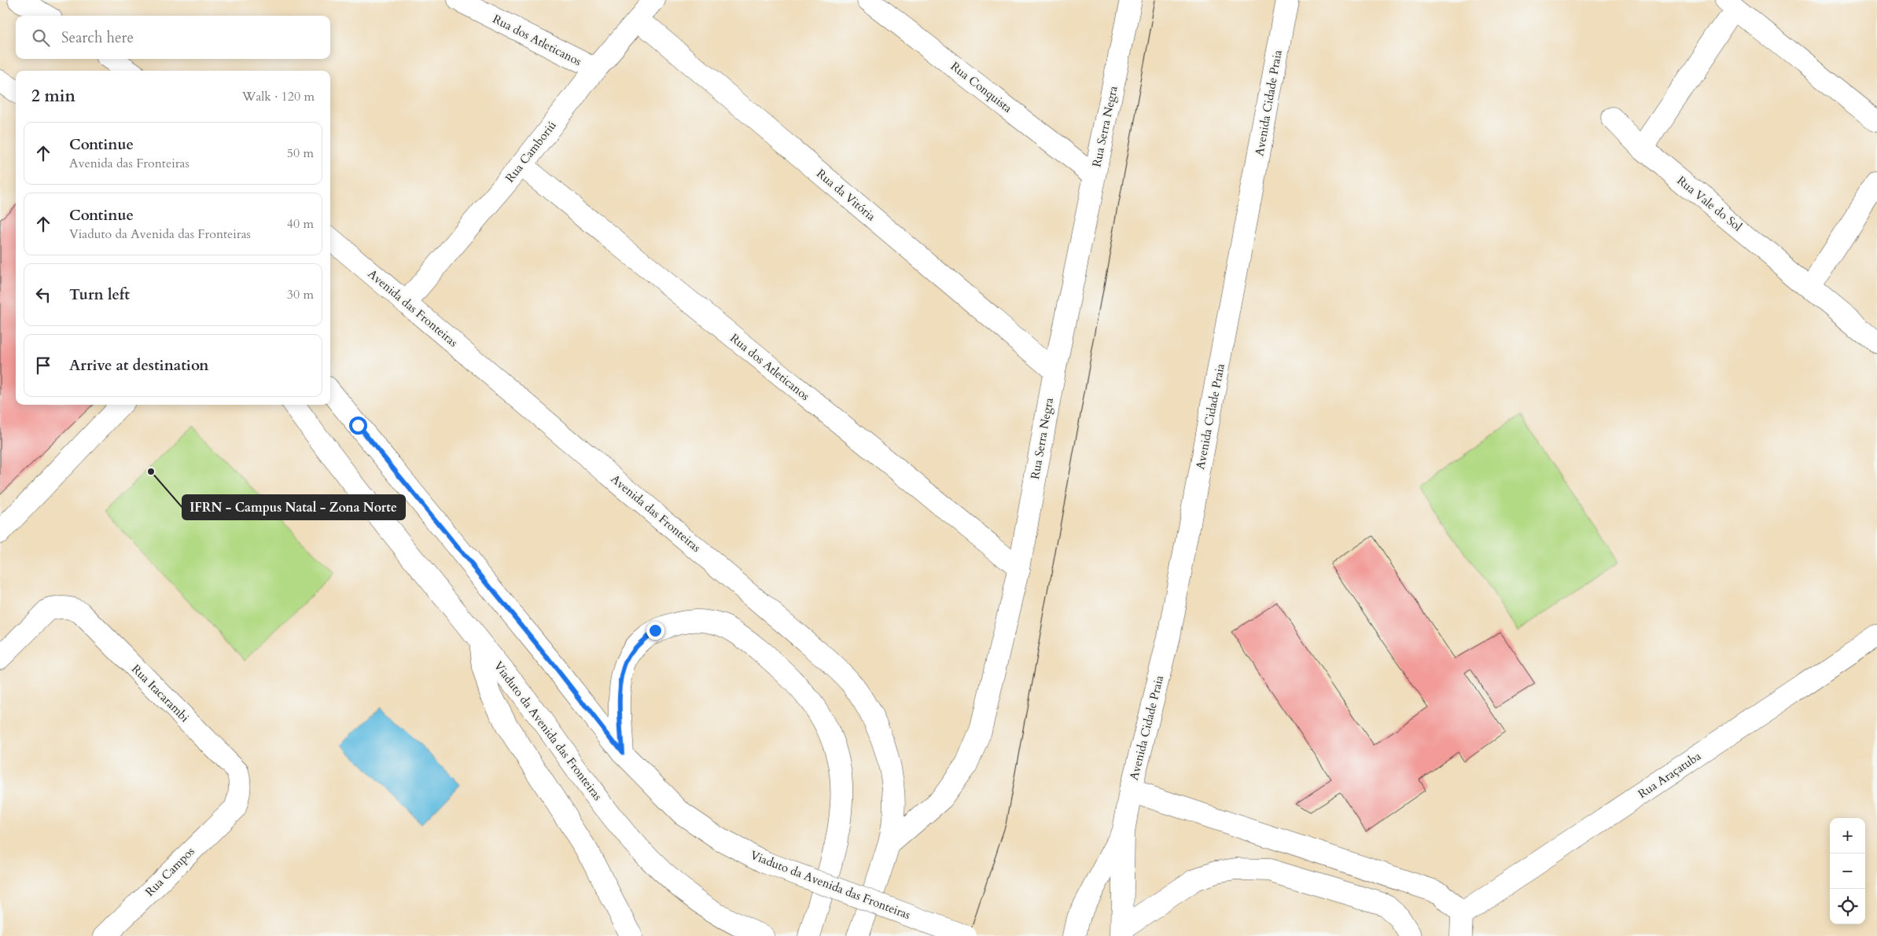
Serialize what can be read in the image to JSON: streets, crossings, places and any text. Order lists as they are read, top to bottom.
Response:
{
  "streets": {
    "main road": [
      "Rua dos Atleticanos",
      "Rua Conquista",
      "Avenida Cidade Praia",
      "Rua Serra Negra",
      "Rua Camboriú",
      "Rua da Vitória",
      "Rua Vale do Sol",
      "Avenida das Fronteiras",
      "Rua Itacarambi",
      "Viaduto da Avenida das Fronteiras",
      "Rua Araçatuba",
      "Rua Campos"
    ]
  },
  "crossings": [
    ["Rua dos Atleticanos", "Rua Serra Negra"],
    ["Rua dos Atleticanos", "Rua Camboriú"],
    ["Rua Conquista", "Rua Serra Negra"],
    ["Rua Serra Negra", "Rua da Vitória"],
    ["Rua Serra Negra", "Avenida das Fronteiras"],
    ["Rua Camboriú", "Rua da Vitória"],
    ["Rua Camboriú", "Avenida das Fronteiras"],
    ["Rua Itacarambi", "Rua Campos"]
  ],
  "places": ["IFRN - Campus Natal - Zona Norte"],
  "page": {
    "search": "Search here",
    "heading": ["2 min", "Walk · 120 m"],
    "list": [
      ["Continue", "Avenida das Fronteiras", "50 m"],
      ["Continue", "Viaduto da Avenida das Fronteiras", "40 m"],
      ["Turn left", "30 m"],
      "Arrive at destination"
    ],
    "map_buttons": ["+", "−"]
  }
}
